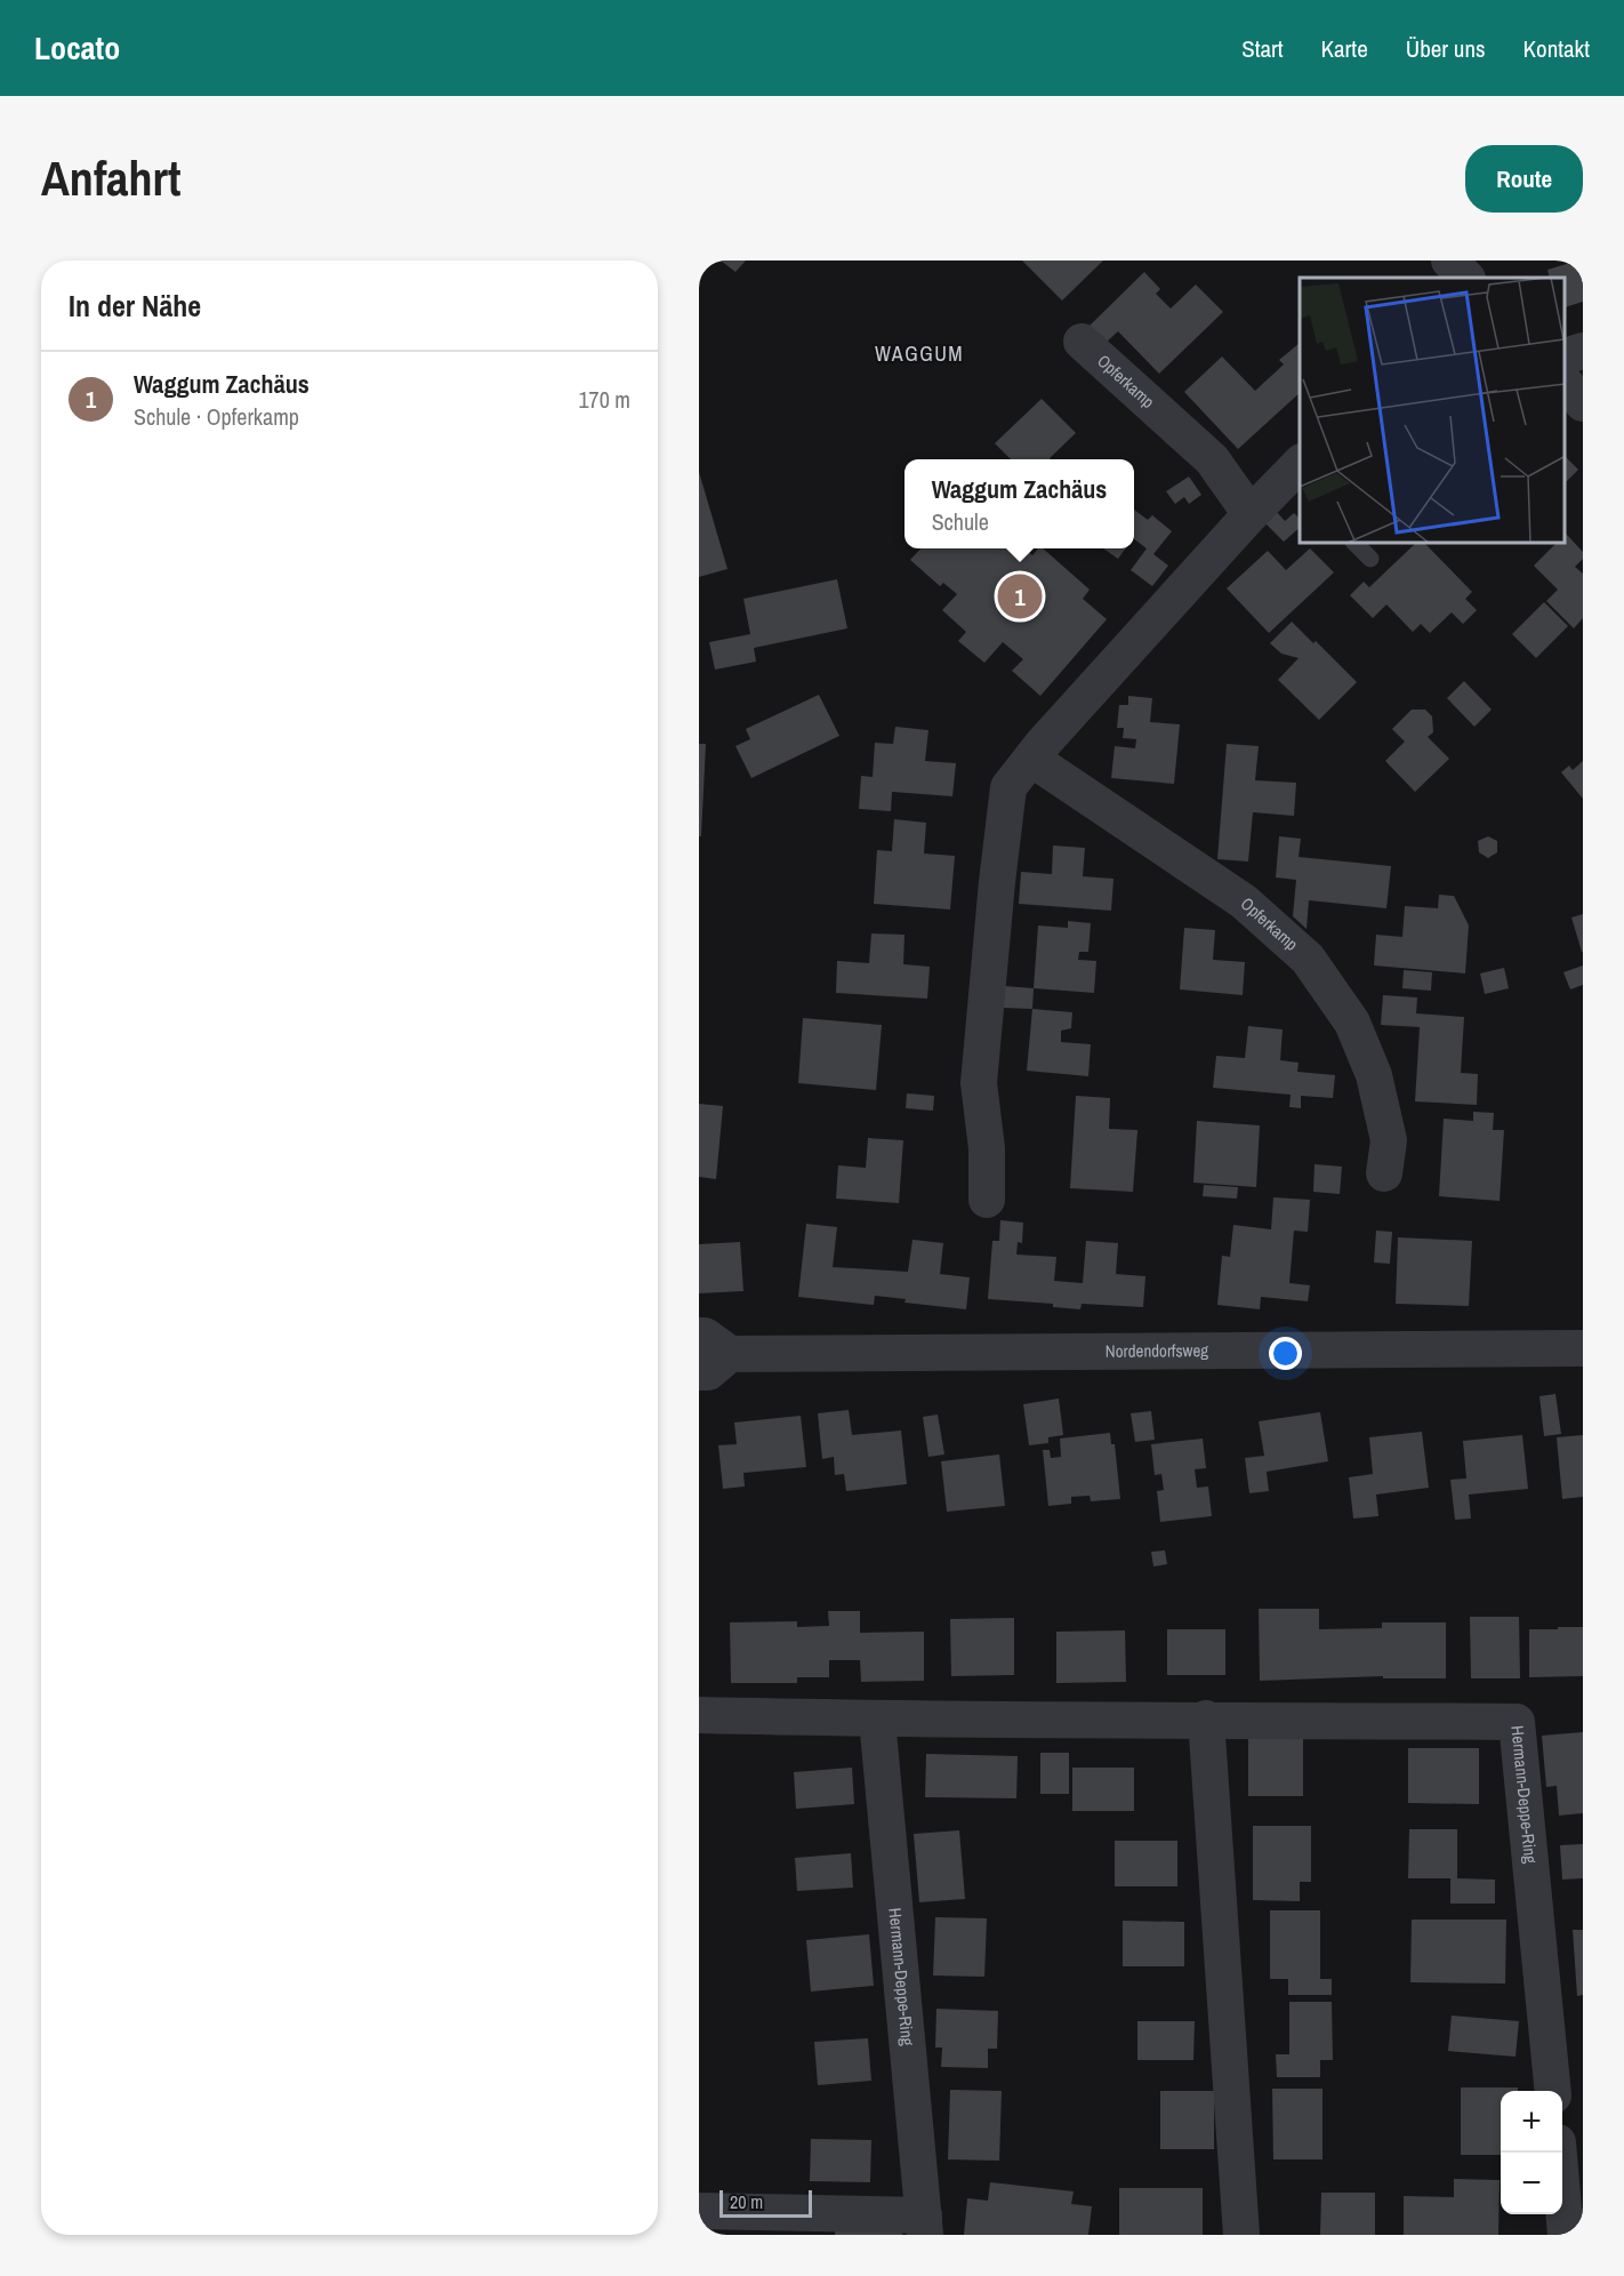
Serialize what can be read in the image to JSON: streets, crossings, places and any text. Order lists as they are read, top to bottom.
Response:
{
  "streets": {
    "street": ["Opferkamp", "Nordendorfsweg", "Hermann-Deppe-Ring"]
  },
  "districts": ["WAGGUM"],
  "scale_bar": "20 m",
  "page": {
    "header": "Locato",
    "nav": [
      "Start",
      "Karte",
      "Über uns",
      "Kontakt"
    ],
    "buttons": "Route",
    "title": "Anfahrt",
    "heading": "In der Nähe",
    "list": [
      {
        "mark": "1",
        "name": "Waggum Zachäus",
        "note": "Schule · Opferkamp",
        "value": "170 m"
      }
    ],
    "popup": ["Waggum Zachäus", "Schule"],
    "pins": "1",
    "map_buttons": ["+", "−"],
    "scale": "20 m"
  }
}
